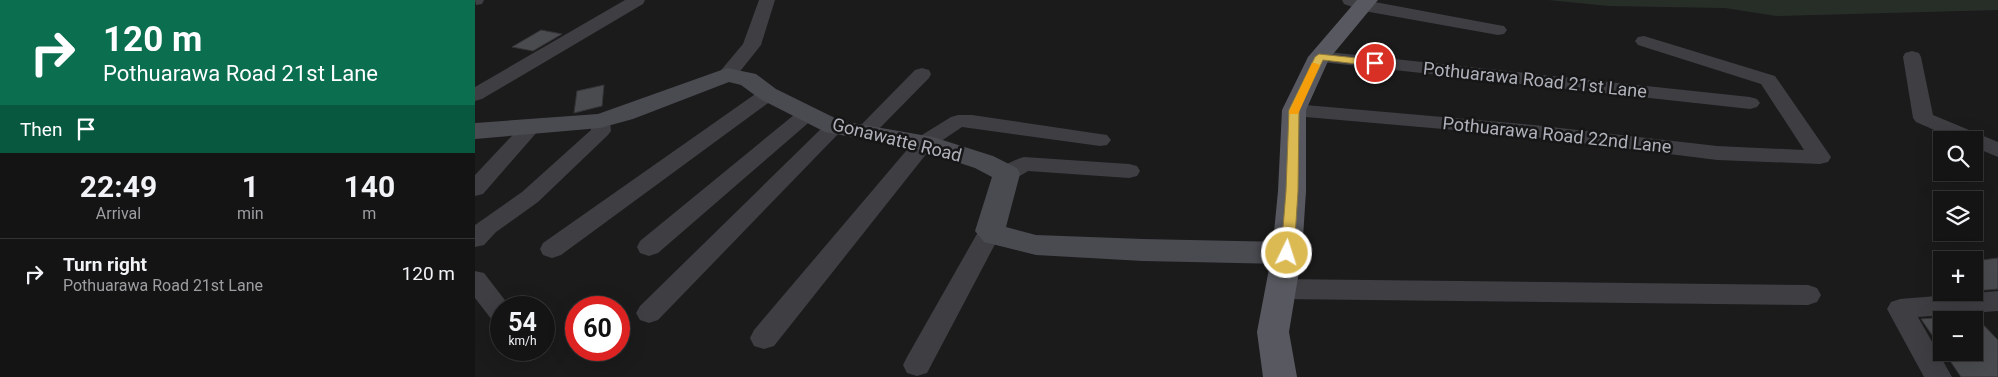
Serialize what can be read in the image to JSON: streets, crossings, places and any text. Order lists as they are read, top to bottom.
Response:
{
  "streets": {
    "street": ["Pothuarawa Road 21st Lane", "Pothuarawa Road 22nd Lane", "Gonawatte Road"]
  },
  "page": {
    "turn": ["120 m", "Pothuarawa Road 21st Lane"],
    "then": "Then",
    "map_buttons": ["+", "−"],
    "eta": [
      "22:49",
      "Arrival",
      "1",
      "min",
      "140",
      "m"
    ],
    "list": [
      {
        "name": "Turn right",
        "note": "Pothuarawa Road 21st Lane",
        "value": "120 m"
      }
    ],
    "speed": "54 km/h",
    "limit": "60"
  }
}
